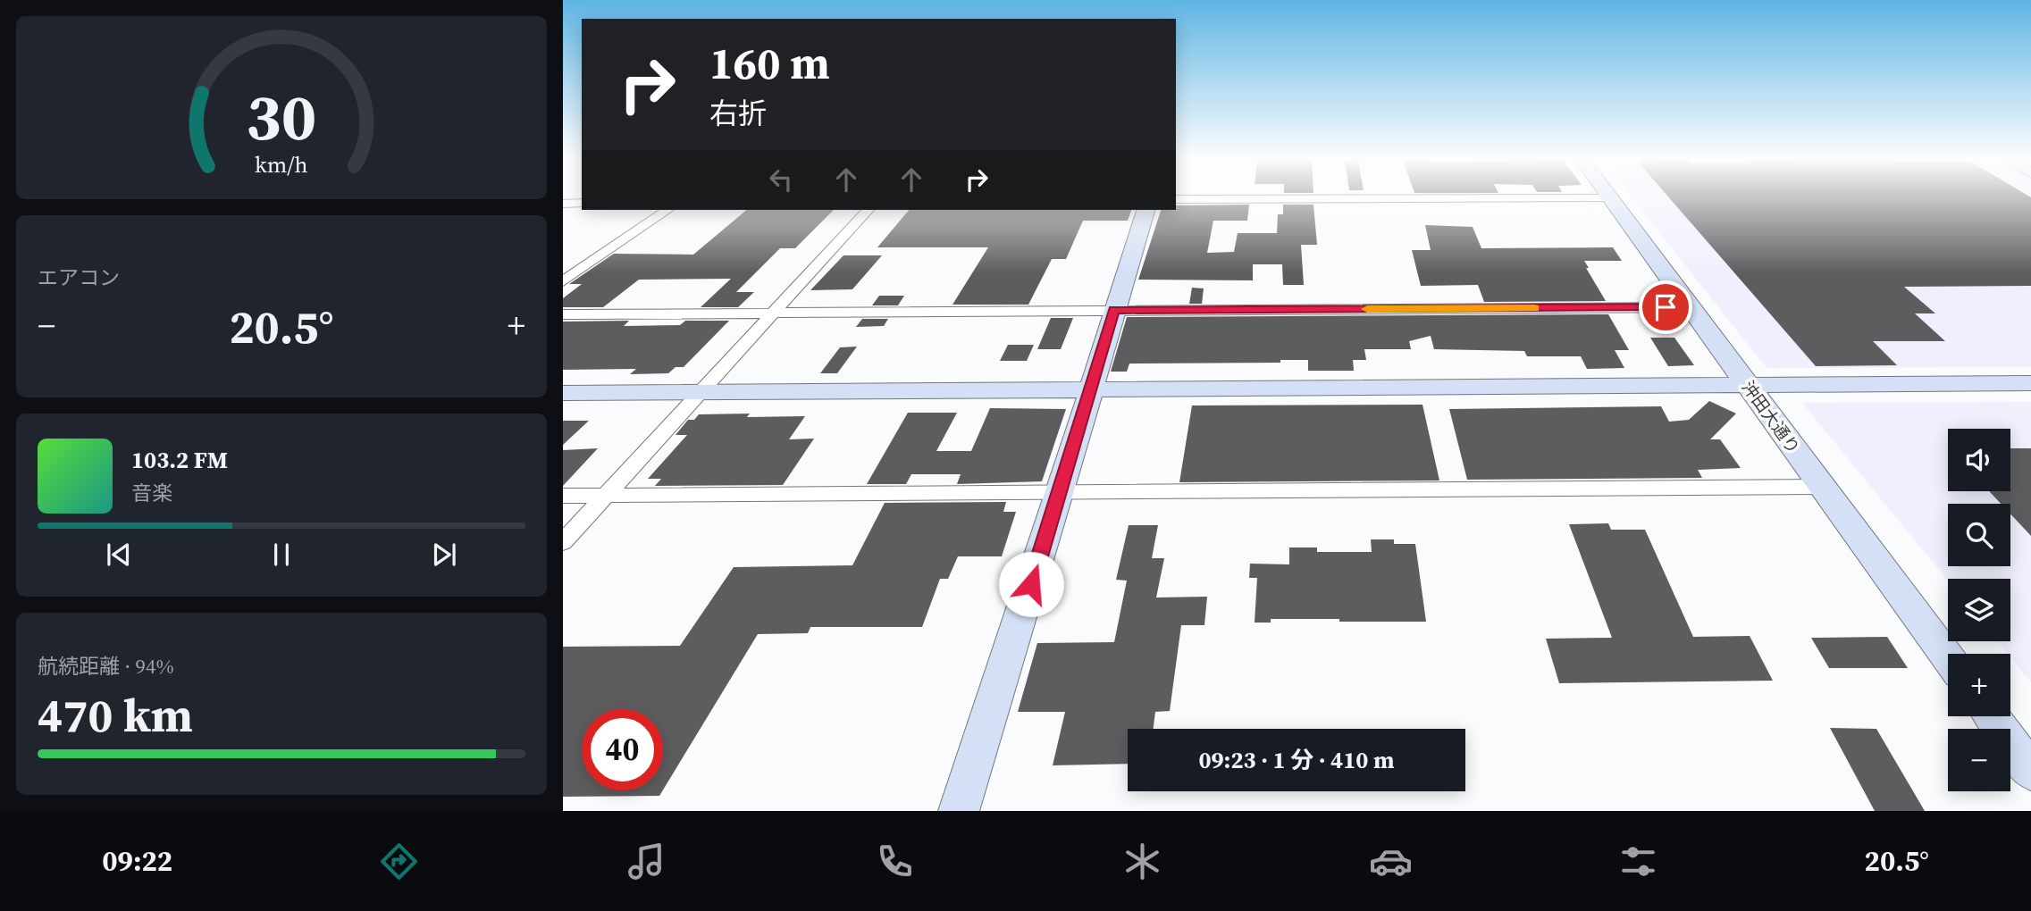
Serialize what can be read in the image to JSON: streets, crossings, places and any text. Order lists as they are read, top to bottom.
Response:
{
  "streets": {
    "street": ["沖田大通り"]
  },
  "page": {
    "turn": ["160 m", "右折"],
    "tile": [
      "エアコン",
      ["航続距離 · 94%", "470 km"]
    ],
    "heat": ["−", "20.5°", "+"],
    "map_buttons": ["+", "−"],
    "song": ["103.2 FM", "音楽"],
    "limit": "40",
    "trip": "09:23 · 1 分 · 410 m",
    "tabs": ["09:22", "20.5°"],
    "gauge": ["30", "km/h"]
  }
}
